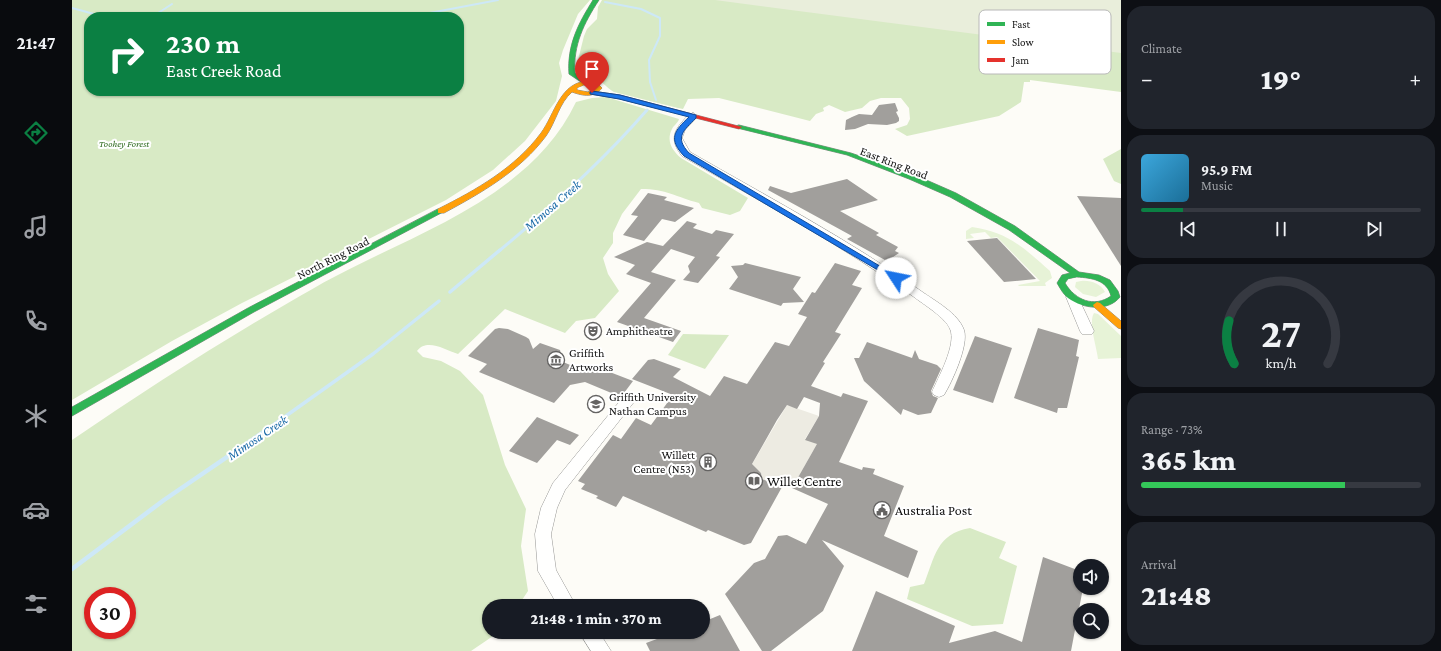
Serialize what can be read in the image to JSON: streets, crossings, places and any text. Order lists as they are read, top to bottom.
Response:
{
  "streets": {
    "street": ["East Ring Road", "North Ring Road"]
  },
  "water": ["Mimosa Creek"],
  "parks": ["Toohey Forest"],
  "places": {
    "theatre": ["Amphitheatre"],
    "museum": ["Griffith Artworks"],
    "school or university": ["Griffith University Nathan Campus"],
    "building": ["Willett Centre (N53)"],
    "library": ["Willet Centre"],
    "public building": ["Australia Post"]
  },
  "legend": ["Fast", "Slow", "Jam"],
  "page": {
    "tabs": "21:47",
    "tile": [
      "Climate",
      ["Range · 73%", "365 km"],
      ["Arrival", "21:48"]
    ],
    "turn": ["230 m", "East Creek Road"],
    "heat": ["−", "19°", "+"],
    "song": ["95.9 FM", "Music"],
    "limit": "30",
    "trip": "21:48 · 1 min · 370 m",
    "gauge": ["27", "km/h"]
  }
}
